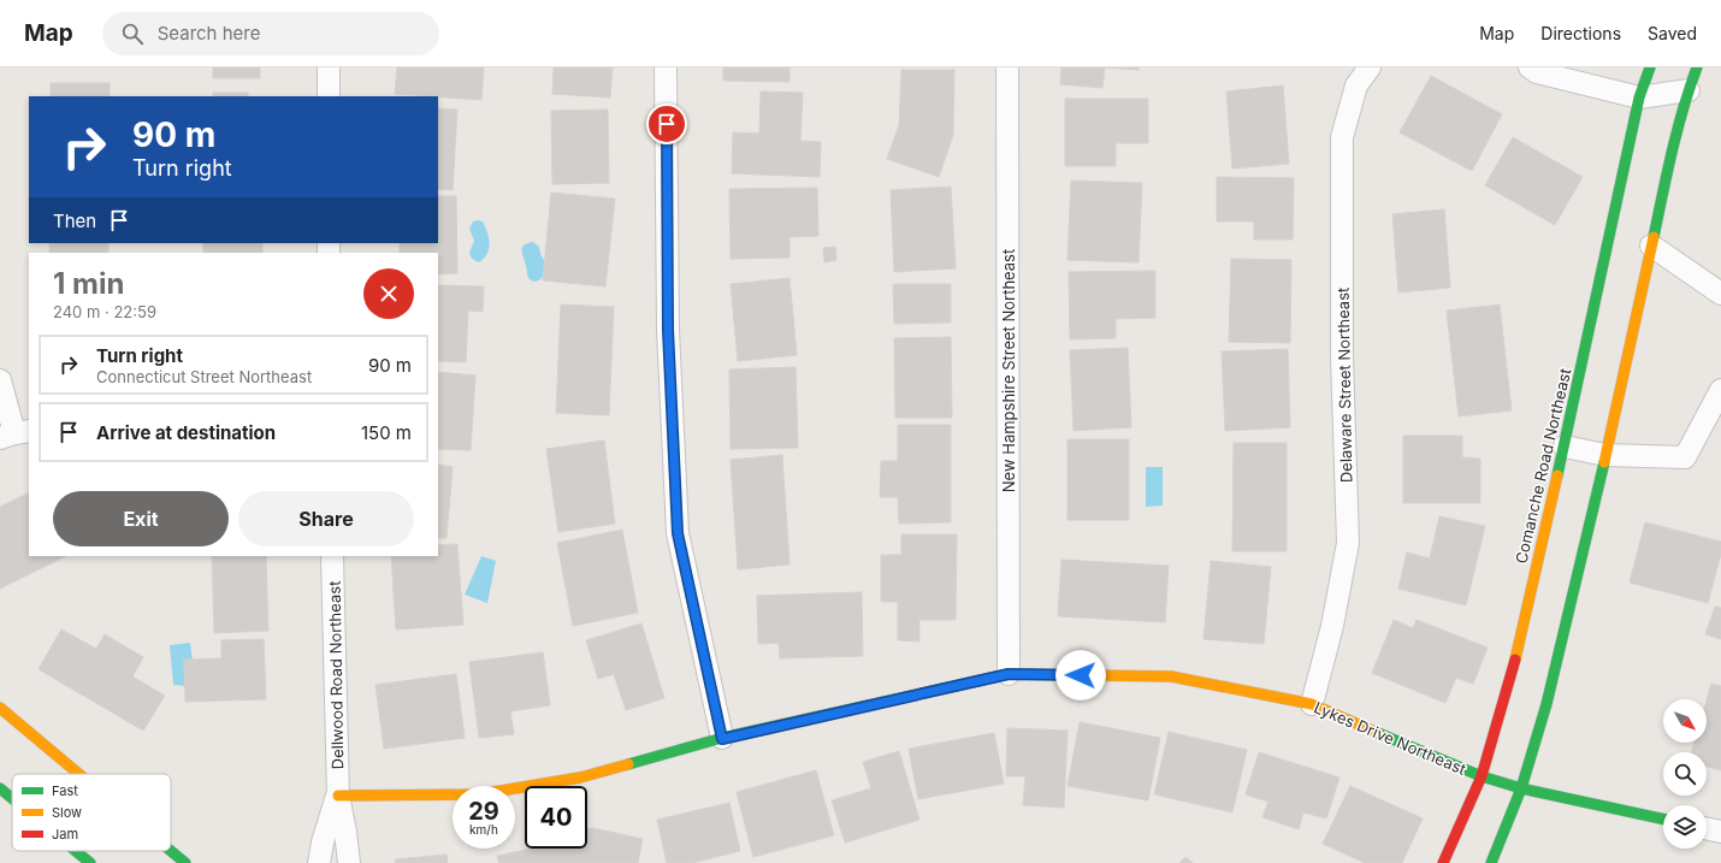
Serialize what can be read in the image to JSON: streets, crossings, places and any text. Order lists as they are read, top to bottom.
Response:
{
  "streets": {
    "street": [
      "New Hampshire Street Northeast",
      "Delaware Street Northeast",
      "Comanche Road Northeast",
      "Dellwood Road Northeast",
      "Lykes Drive Northeast"
    ]
  },
  "crossings": [
    ["New Hampshire Street Northeast", "Lykes Drive Northeast"],
    ["Delaware Street Northeast", "Lykes Drive Northeast"],
    ["Comanche Road Northeast", "Lykes Drive Northeast"],
    ["Dellwood Road Northeast", "Lykes Drive Northeast"]
  ],
  "legend": ["Fast", "Slow", "Jam"],
  "north": "bottom right",
  "page": {
    "header": "Map",
    "search": "Search here",
    "nav": ["Map", "Directions", "Saved"],
    "turn": ["90 m", "Turn right"],
    "then": "Then",
    "heading": ["1 min", "240 m · 22:59"],
    "list": [
      {
        "name": "Turn right",
        "note": "Connecticut Street Northeast",
        "value": "90 m"
      },
      {
        "name": "Arrive at destination",
        "value": "150 m"
      }
    ],
    "buttons": ["Exit", "Share"],
    "speed": "29 km/h",
    "limit": "40"
  }
}
